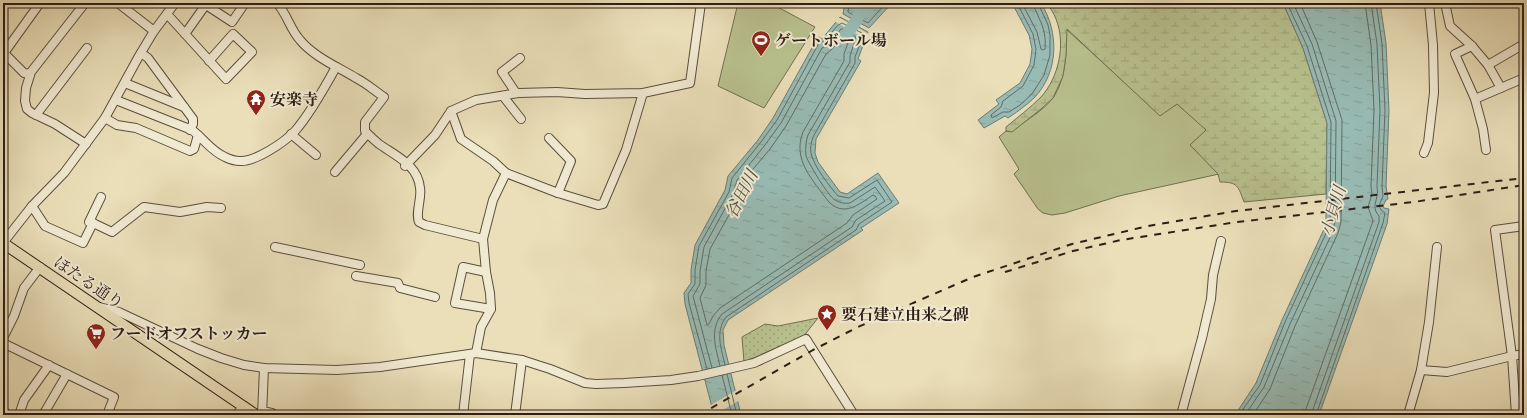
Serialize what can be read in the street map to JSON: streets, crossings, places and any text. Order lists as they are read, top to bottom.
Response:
{
  "streets": {
    "main road": ["ほたる通り"]
  },
  "water": ["谷田川", "小貝川"],
  "places": {
    "sports": ["ゲートボール場"],
    "temple": ["安楽寺"],
    "place": ["要石建立由来之碑"],
    "supermarket": ["フードオフストッカー"]
  }
}
